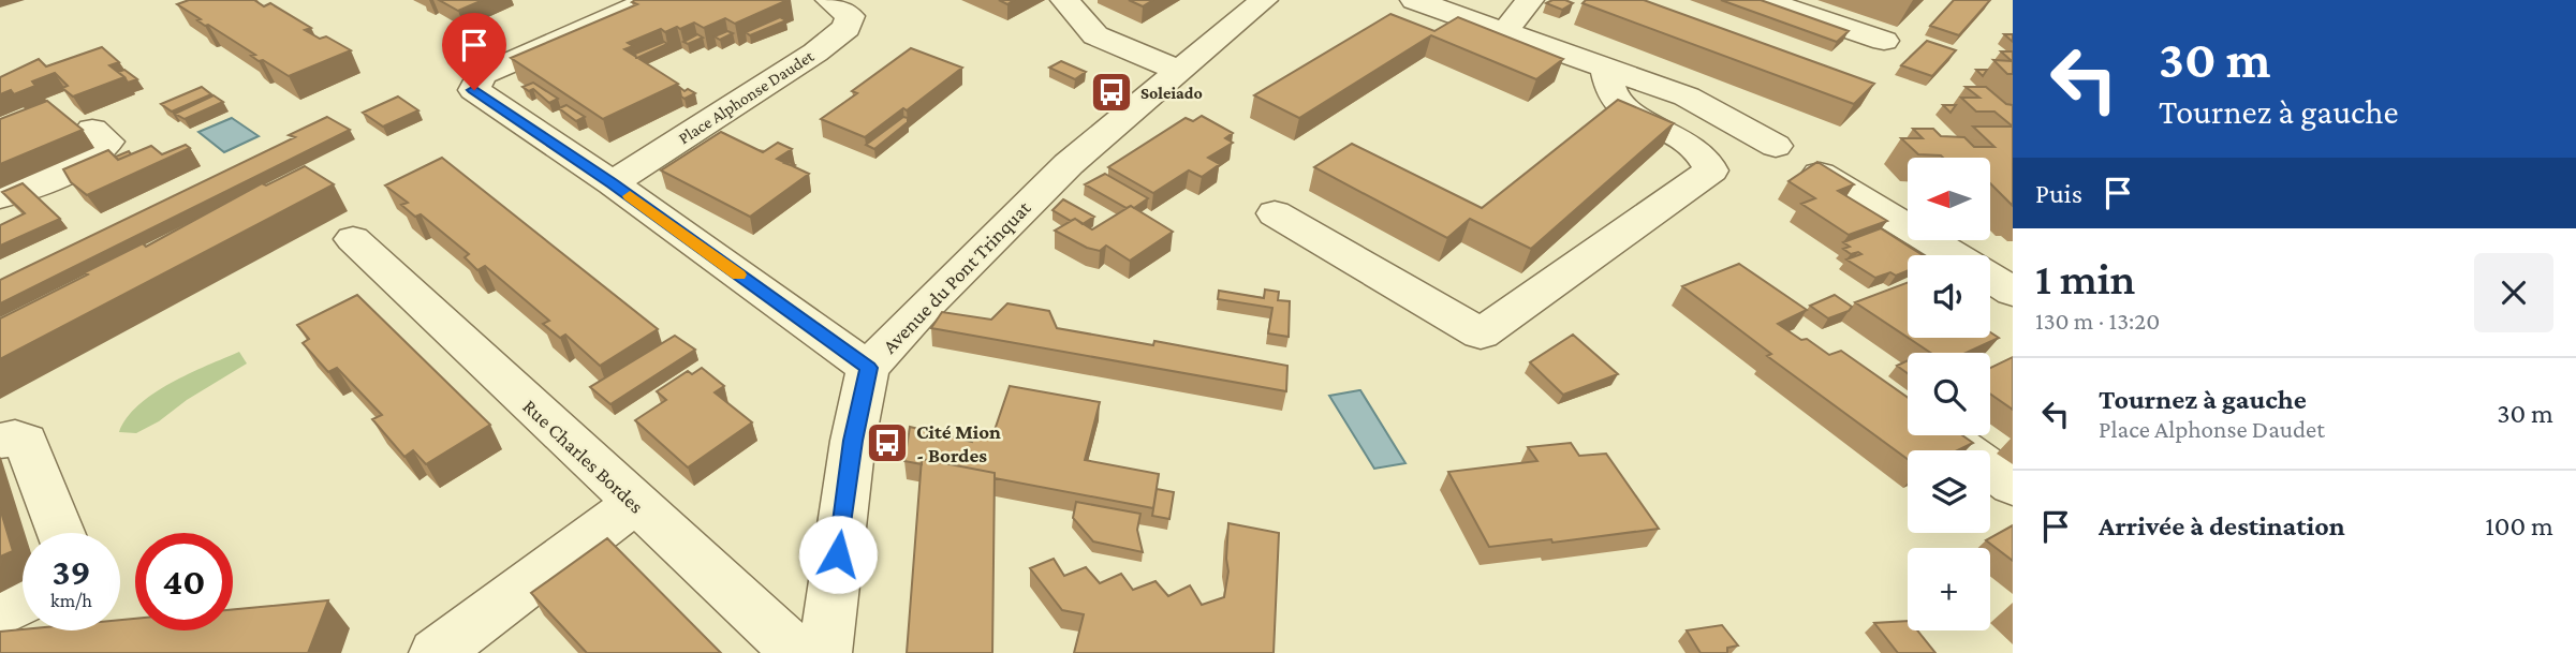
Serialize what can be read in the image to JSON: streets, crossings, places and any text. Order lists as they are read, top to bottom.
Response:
{
  "streets": {
    "street": ["Place Alphonse Daudet", "Avenue du Pont Trinquat", "Rue Charles Bordes"]
  },
  "crossings": [
    ["Avenue du Pont Trinquat", "Rue Charles Bordes"]
  ],
  "places": {
    "bus stop": ["Soleiado", "Cité Mion - Bordes"]
  },
  "north": "left",
  "page": {
    "turn": ["30 m", "Tournez à gauche"],
    "map_buttons": "+",
    "then": "Puis",
    "heading": ["1 min", "130 m · 13:20"],
    "list": [
      {
        "name": "Tournez à gauche",
        "note": "Place Alphonse Daudet",
        "value": "30 m"
      },
      {
        "name": "Arrivée à destination",
        "value": "100 m"
      }
    ],
    "speed": "39 km/h",
    "limit": "40"
  }
}
